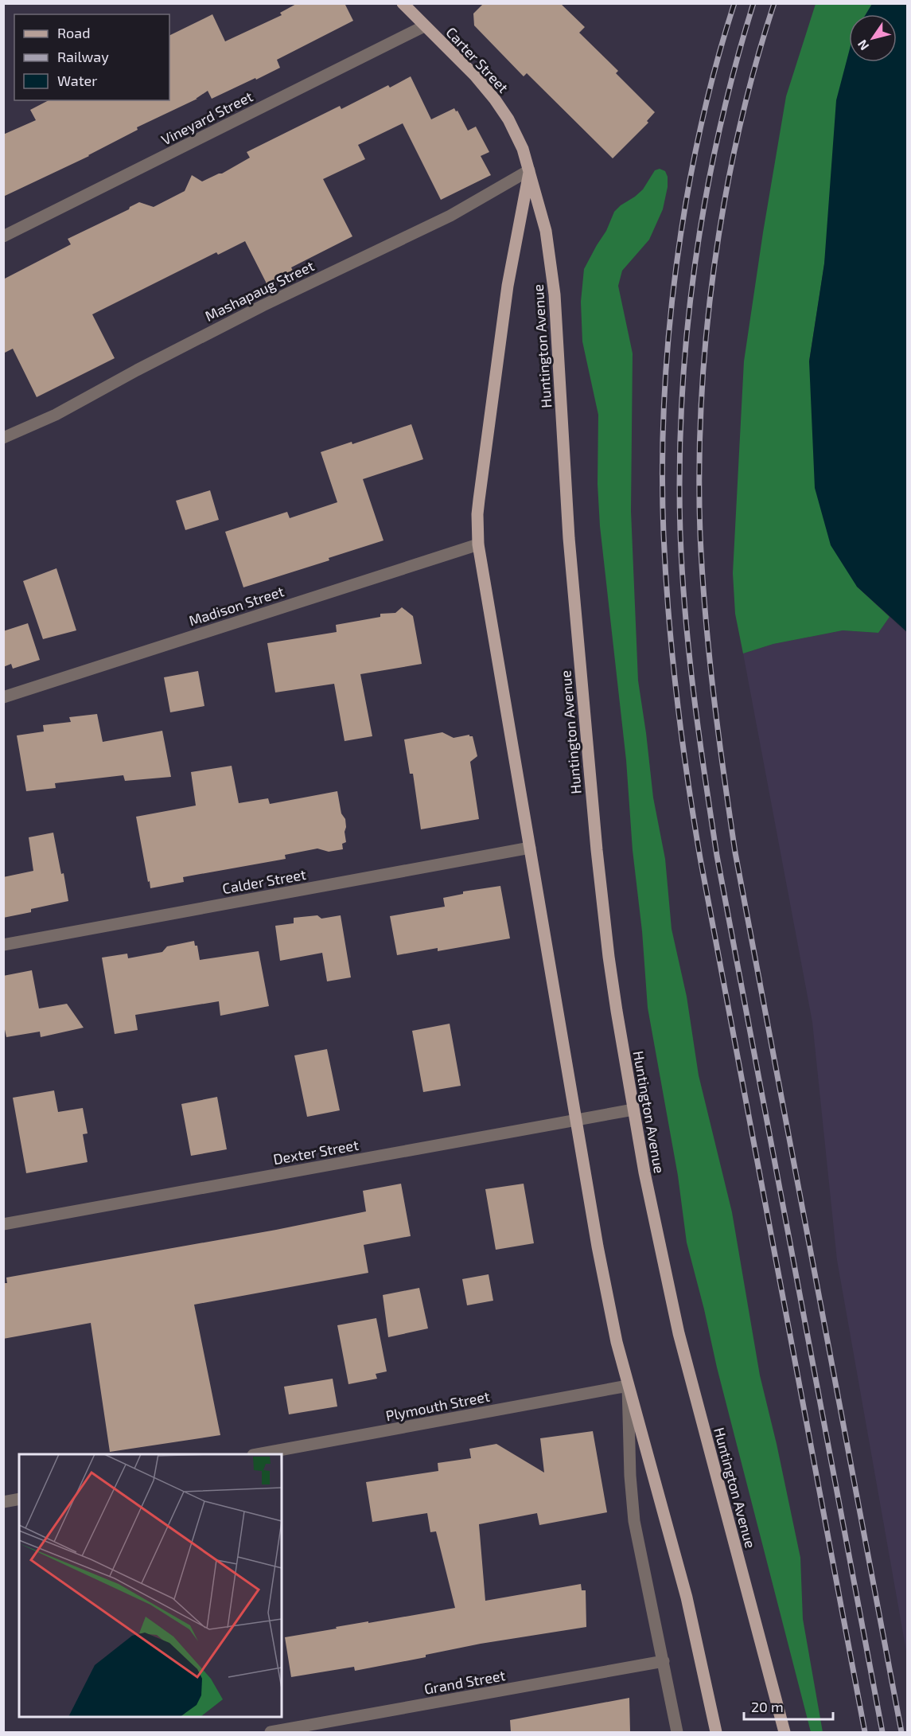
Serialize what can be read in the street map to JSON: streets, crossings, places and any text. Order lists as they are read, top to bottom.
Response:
{
  "streets": {
    "main road": ["Carter Street", "Huntington Avenue"],
    "street": [
      "Vineyard Street",
      "Mashapaug Street",
      "Madison Street",
      "Calder Street",
      "Dexter Street",
      "Plymouth Street",
      "Grand Street"
    ]
  },
  "crossings": [
    ["Carter Street", "Vineyard Street"],
    ["Carter Street", "Mashapaug Street"],
    ["Carter Street", "Huntington Avenue"],
    ["Mashapaug Street", "Huntington Avenue"],
    ["Huntington Avenue", "Madison Street"],
    ["Huntington Avenue", "Calder Street"],
    ["Huntington Avenue", "Dexter Street"],
    ["Huntington Avenue", "Plymouth Street"],
    ["Huntington Avenue", "Grand Street"]
  ],
  "legend": ["Road", "Railway", "Water"],
  "scale_bar": "20 m",
  "north": "bottom left"
}
